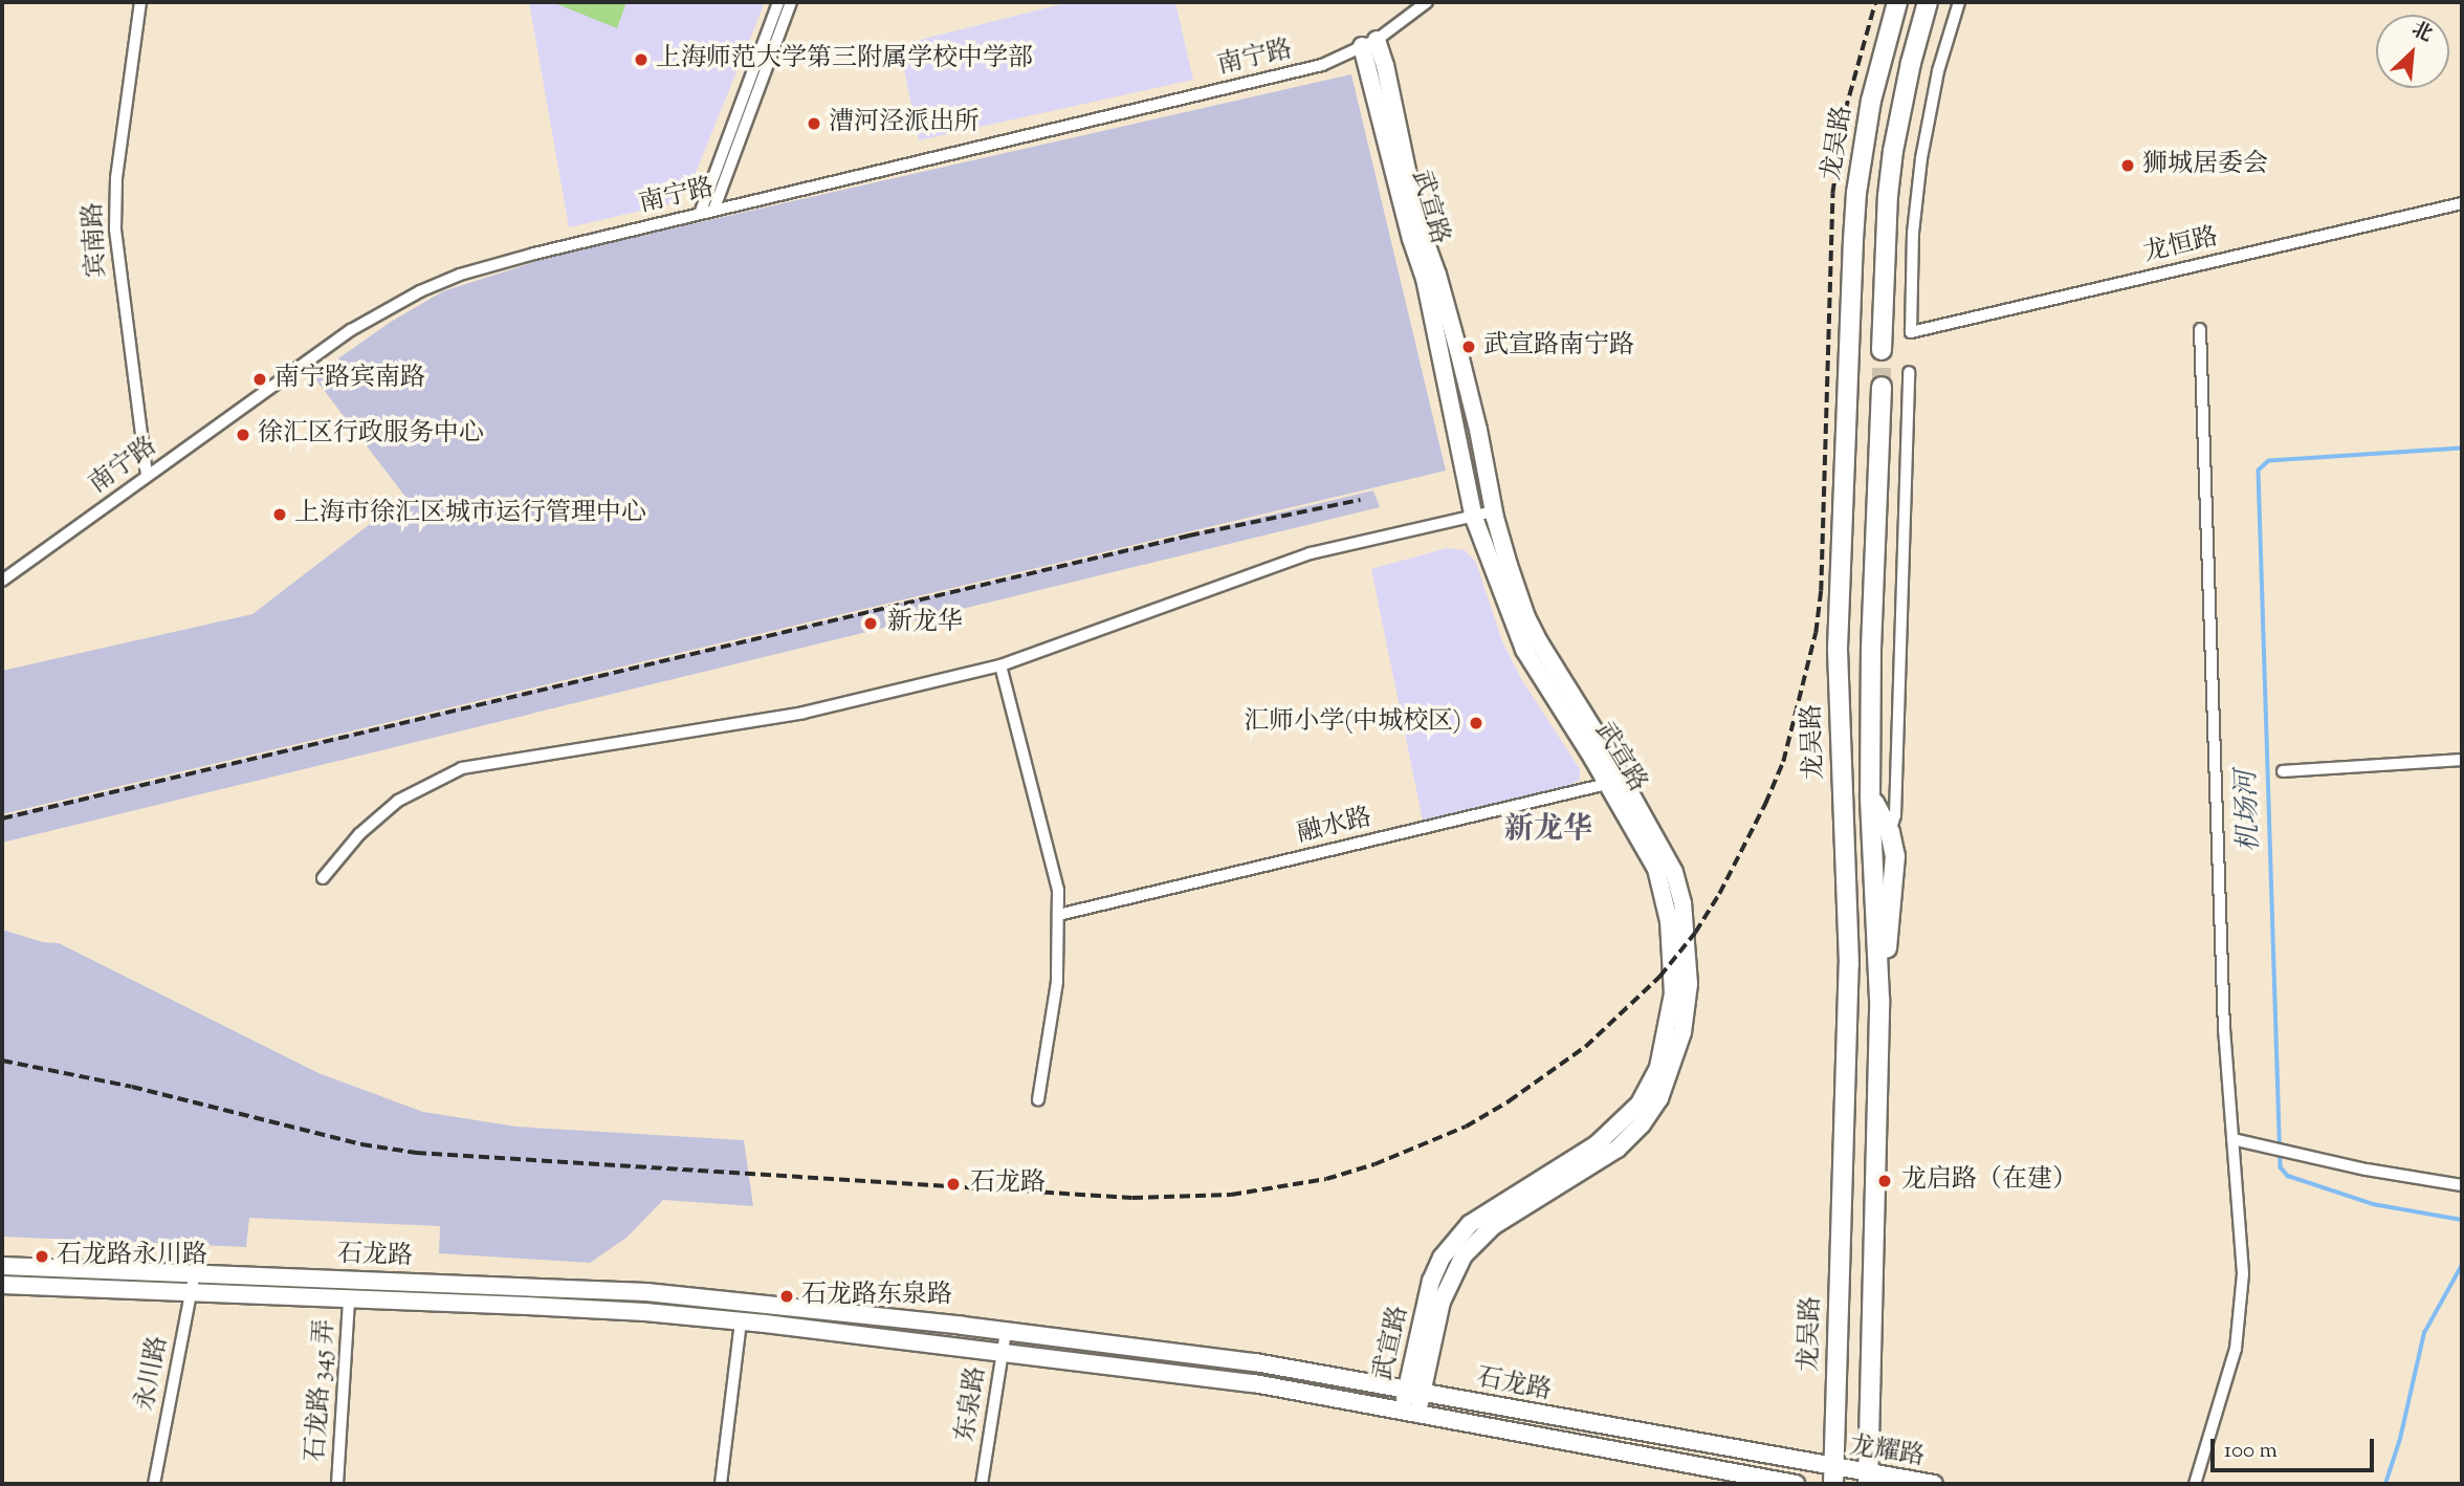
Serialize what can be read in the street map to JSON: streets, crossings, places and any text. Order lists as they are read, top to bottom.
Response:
{
  "streets": {
    "main road": [
      "龙吴路",
      "武宣路",
      "石龙路",
      "龙耀路"
    ],
    "street": [
      "南宁路",
      "宾南路",
      "龙恒路",
      "融水路",
      "永川路",
      "石龙路 345 弄",
      "东泉路"
    ]
  },
  "crossings": [
    ["南宁路", "武宣路"],
    ["南宁路", "宾南路"],
    ["龙吴路", "石龙路"],
    ["龙吴路", "龙耀路"],
    ["武宣路", "融水路"],
    ["石龙路", "永川路"],
    ["石龙路", "石龙路 345 弄"],
    ["石龙路", "东泉路"],
    ["石龙路", "龙耀路"]
  ],
  "districts": ["新龙华"],
  "water": ["机场河"],
  "places": [
    "上海师范大学第三附属学校中学部",
    "漕河泾派出所",
    "狮城居委会",
    "武宣路南宁路",
    "南宁路宾南路",
    "徐汇区行政服务中心",
    "上海市徐汇区城市运行管理中心",
    "新龙华",
    "汇师小学(中城校区)",
    "龙启路（在建）",
    "石龙路",
    "石龙路永川路",
    "石龙路东泉路"
  ],
  "scale_bar": "100 m",
  "north": "top right"
}
